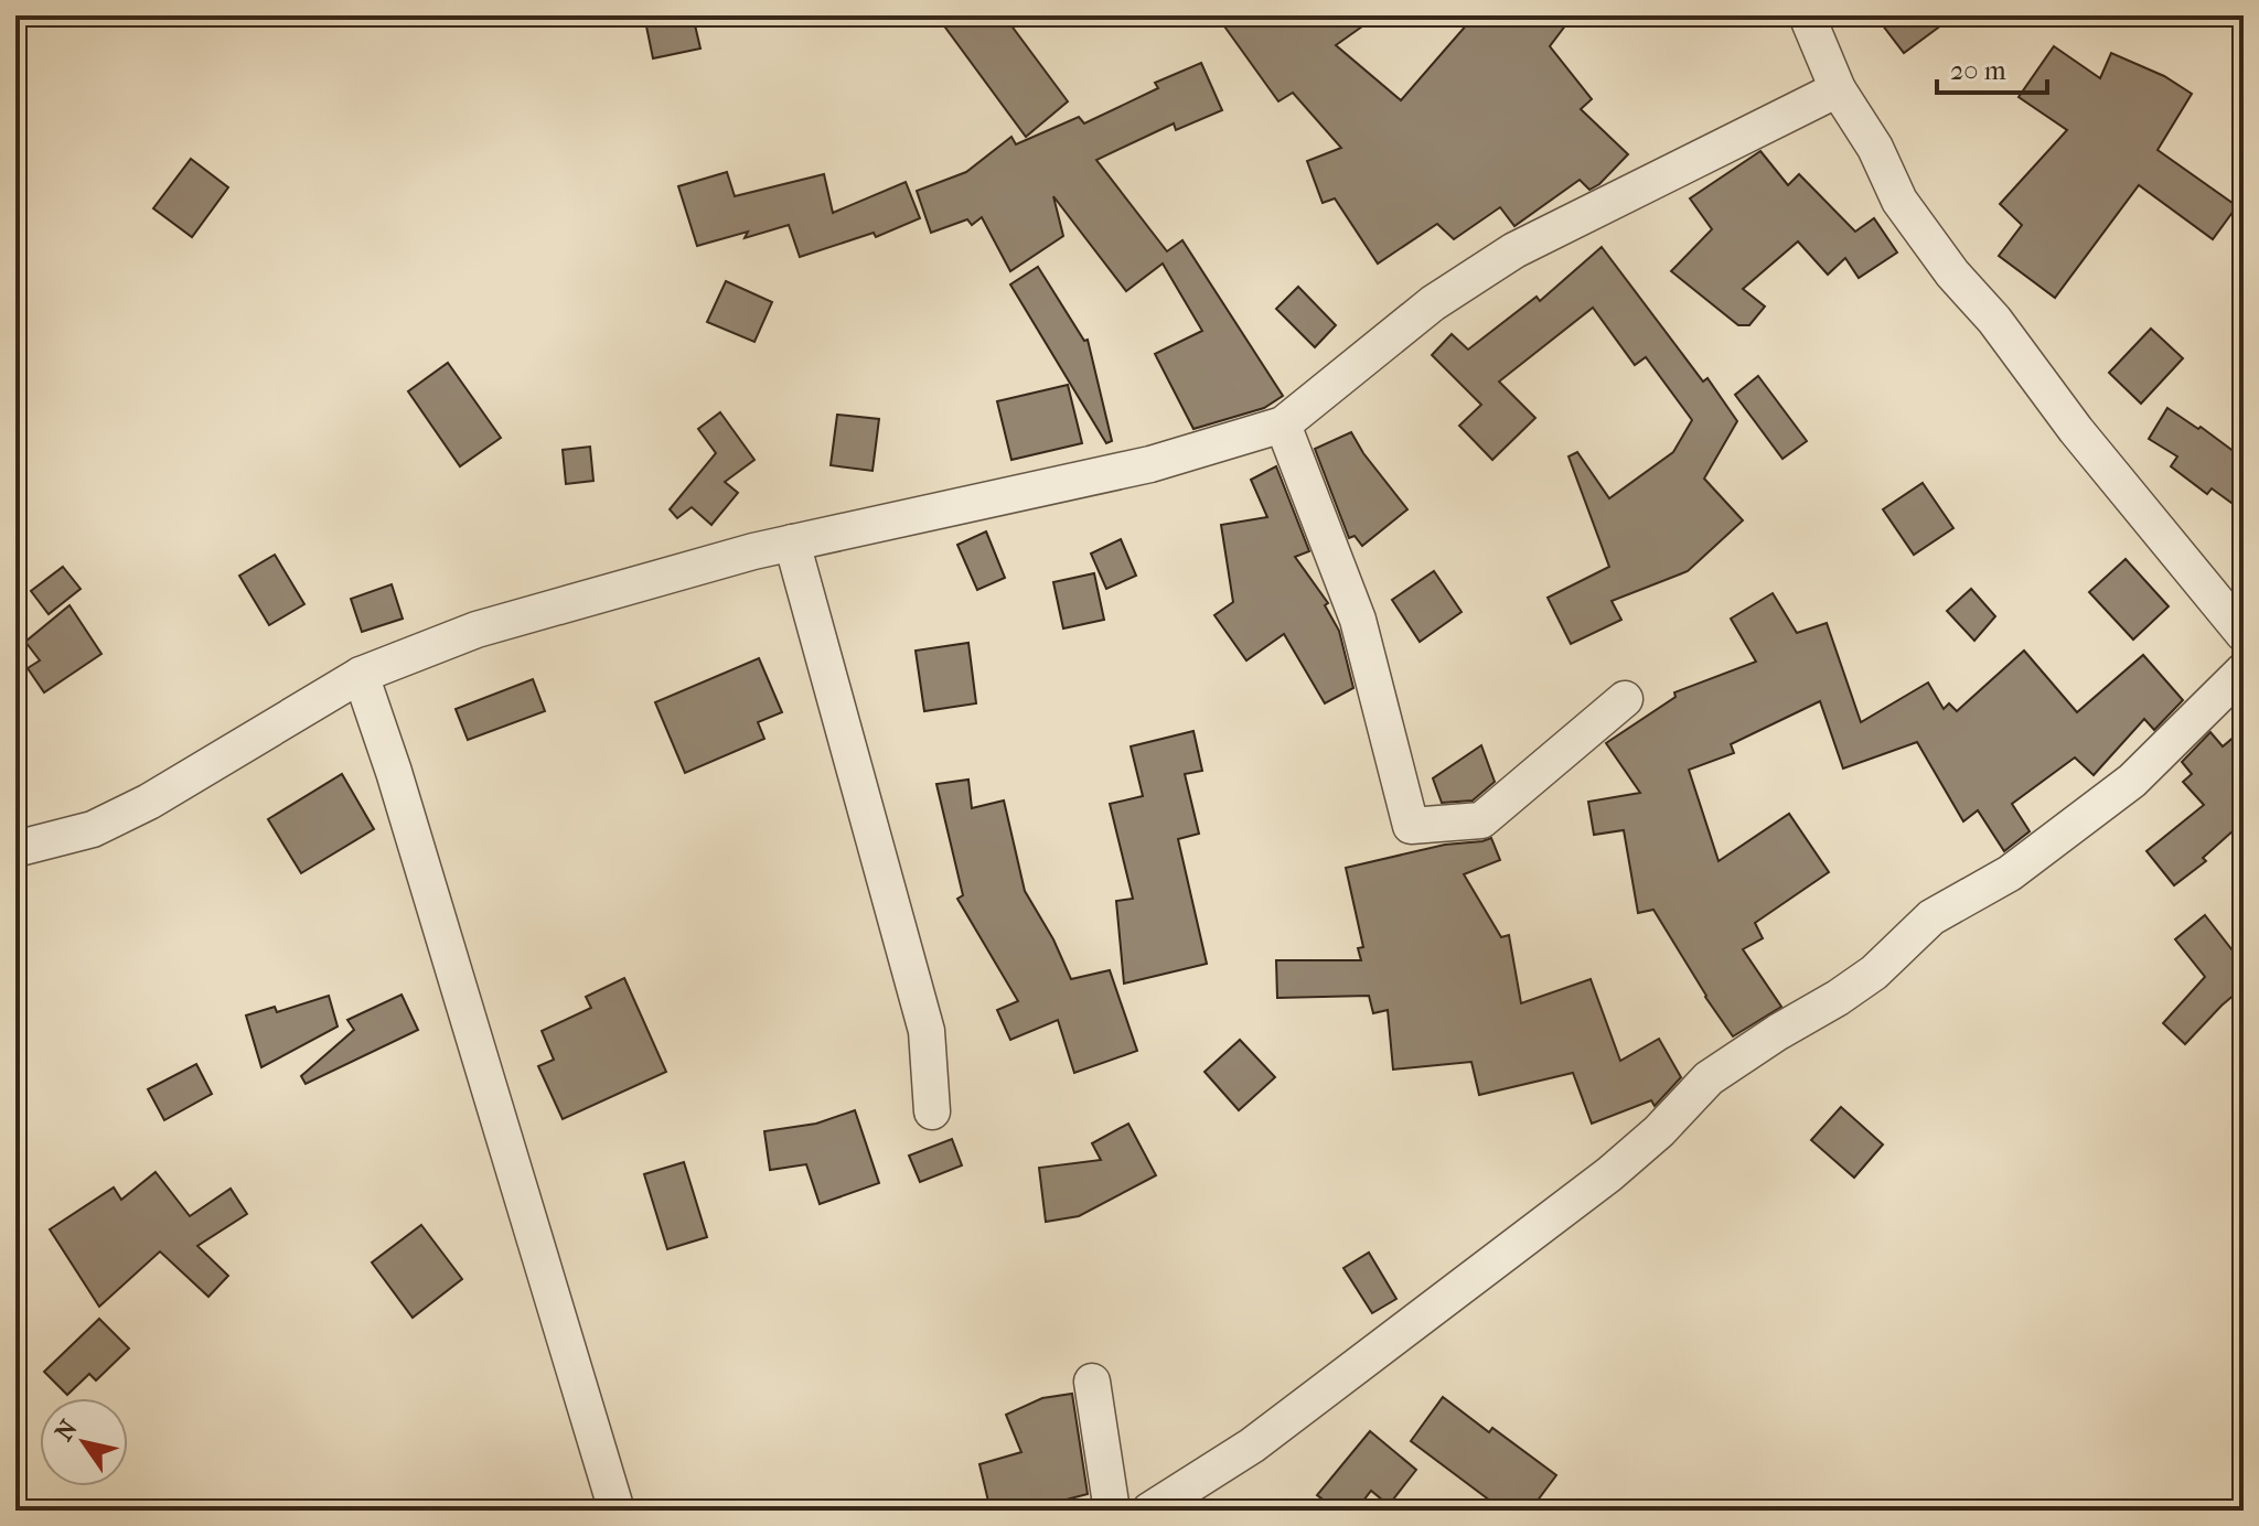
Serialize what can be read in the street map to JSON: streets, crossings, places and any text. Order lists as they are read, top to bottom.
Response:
{
  "scale_bar": "20 m",
  "north": "top left"
}
